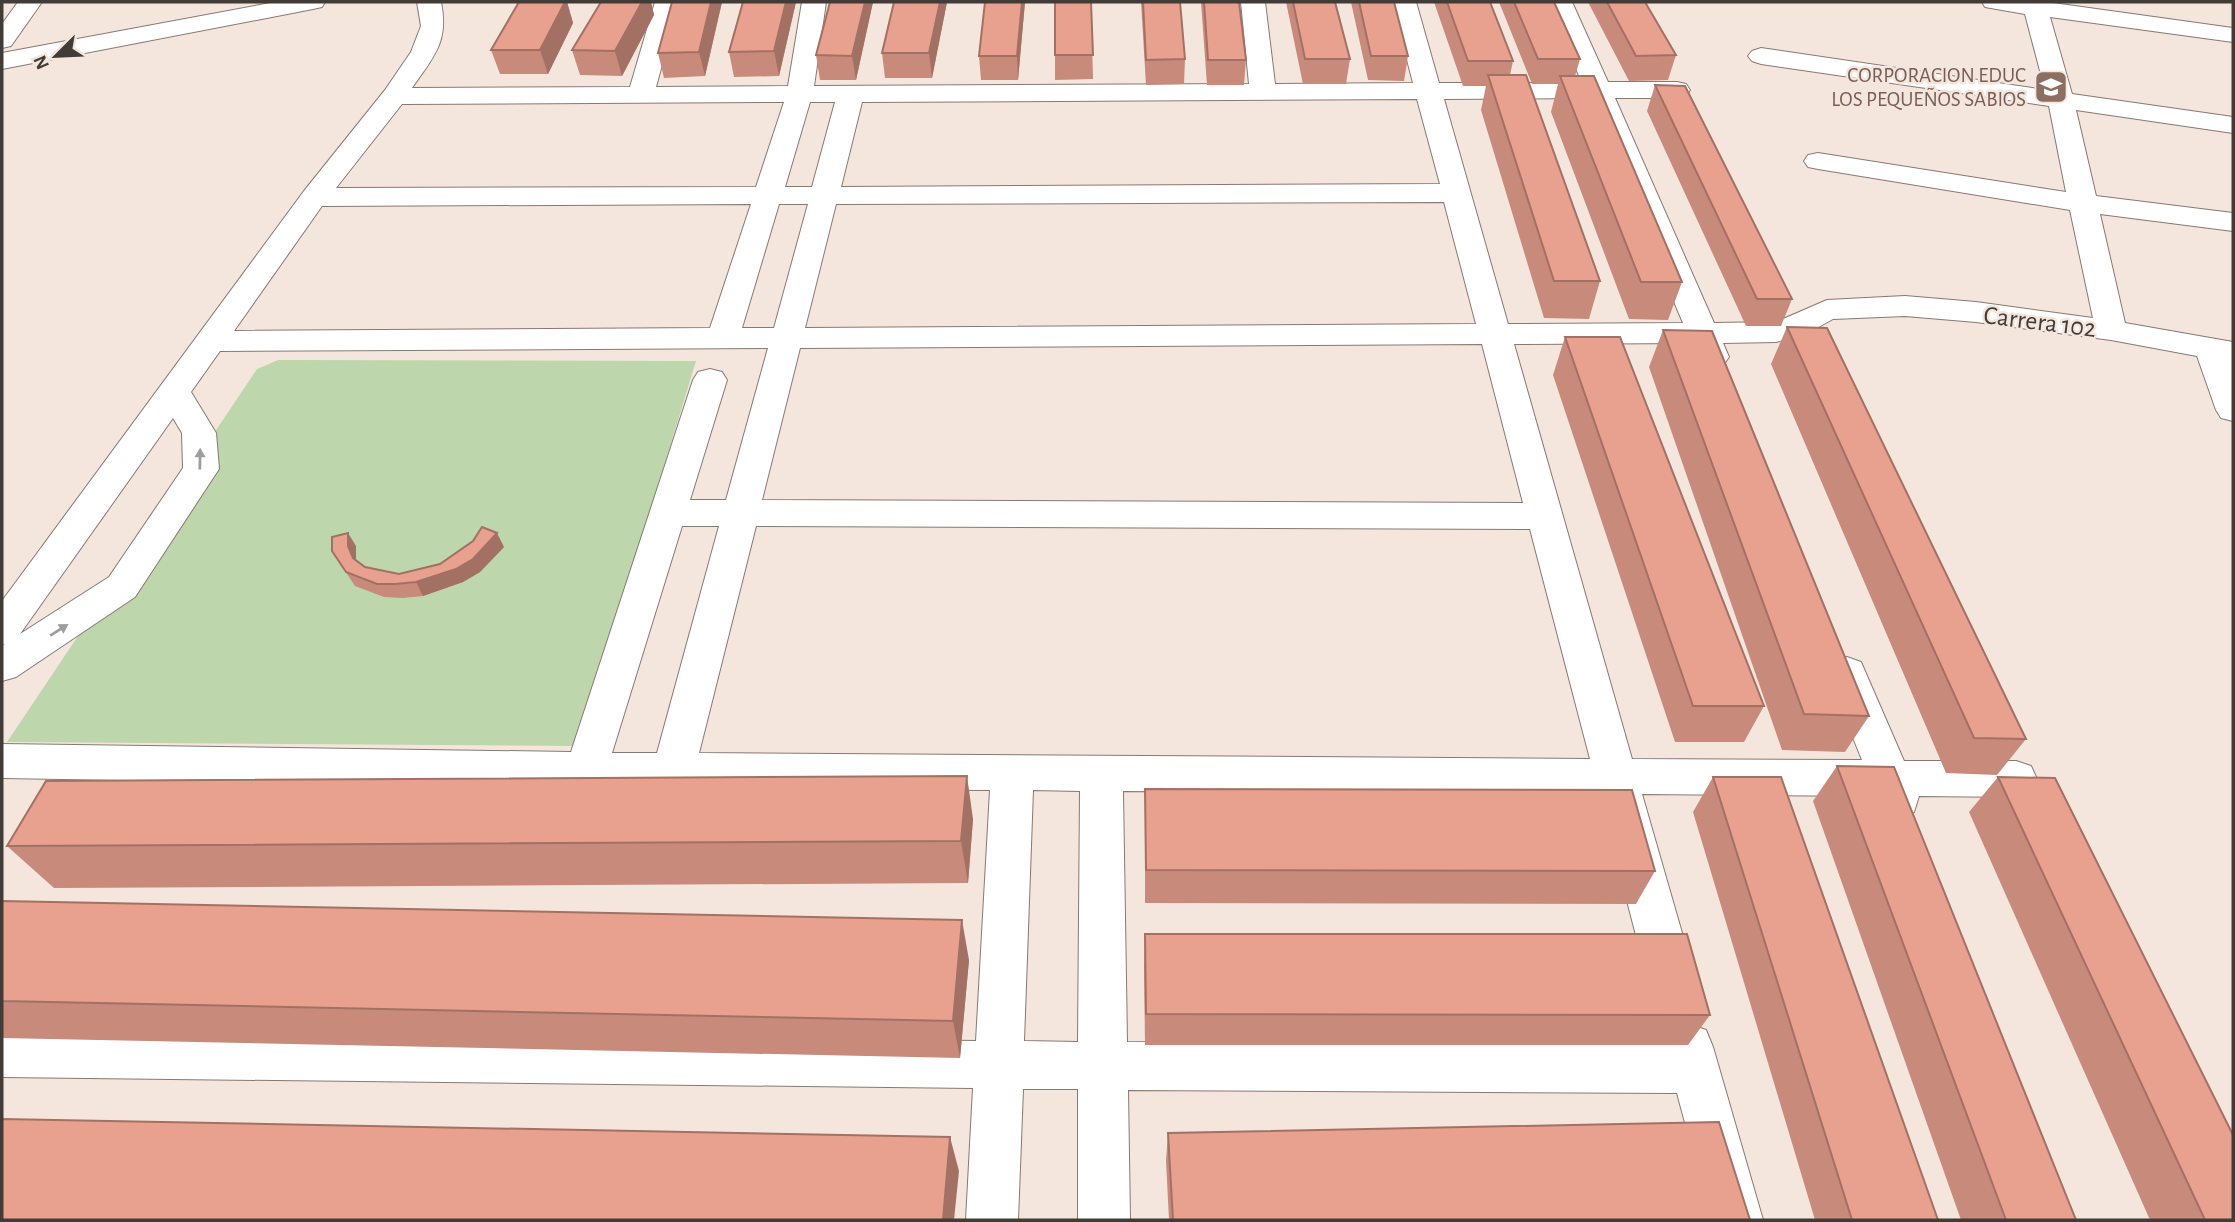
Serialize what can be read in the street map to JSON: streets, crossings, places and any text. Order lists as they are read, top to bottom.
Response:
{
  "streets": {
    "street": ["Carrera 102"]
  },
  "places": {
    "school or university": ["CORPORACION EDUC LOS PEQUEÑOS SABIOS"]
  },
  "north": "bottom left"
}
